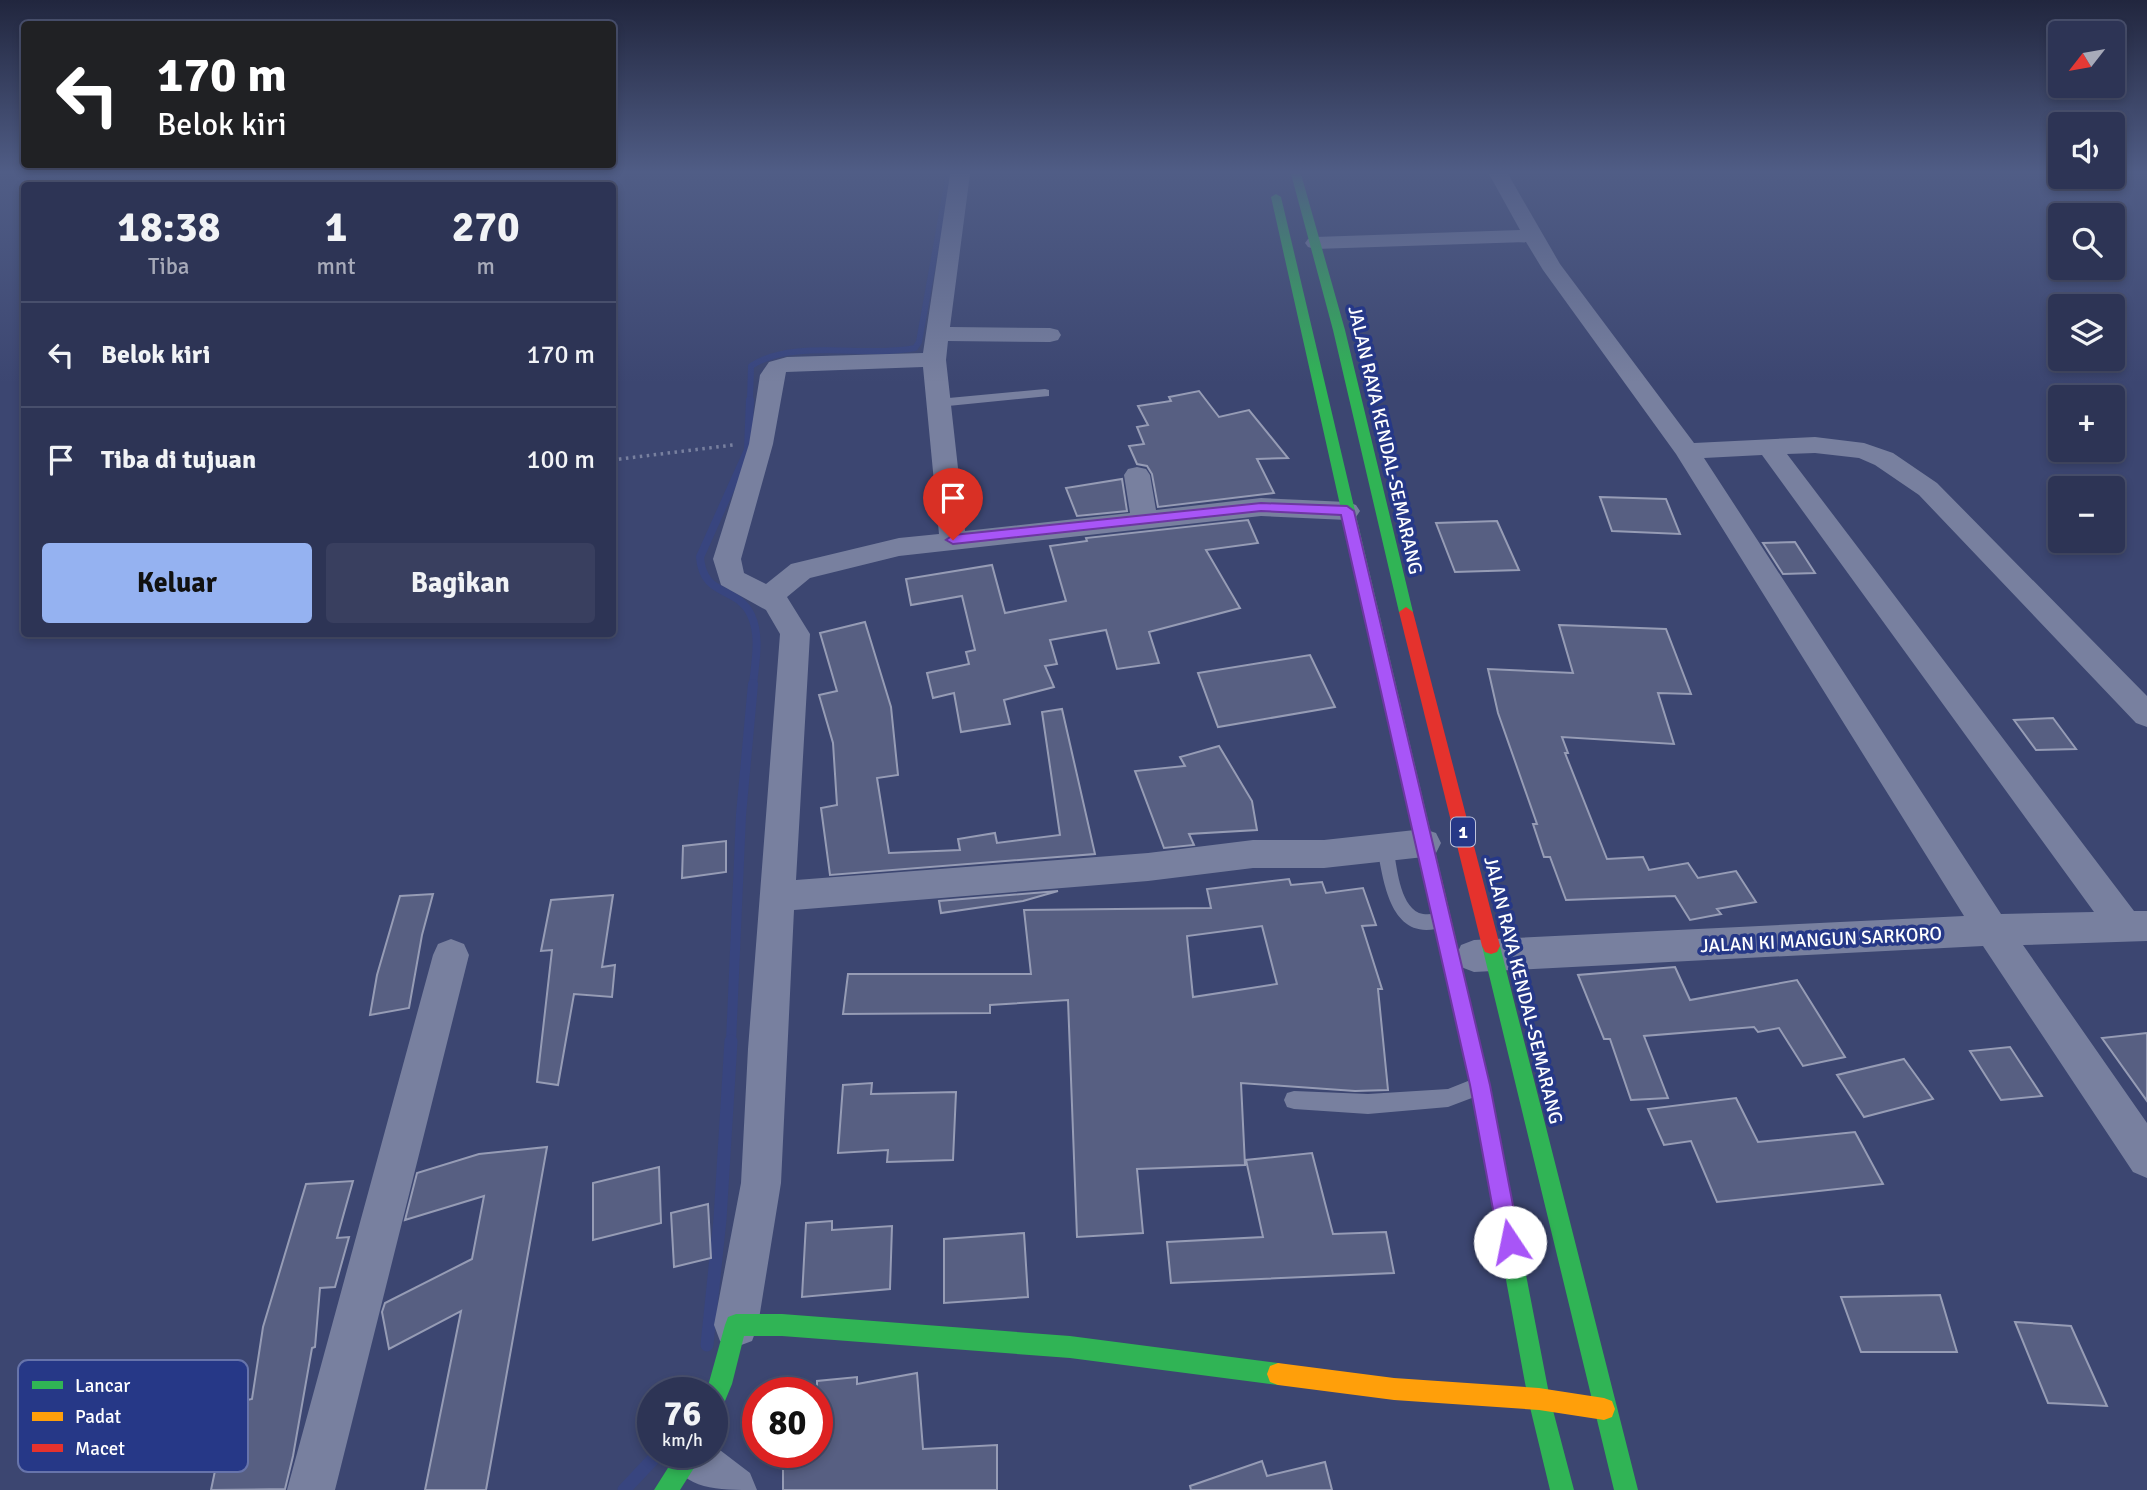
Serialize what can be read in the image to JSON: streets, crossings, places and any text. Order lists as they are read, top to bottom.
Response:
{
  "streets": {
    "main road": ["JALAN RAYA KENDAL-SEMARANG", "1"],
    "street": ["JALAN KI MANGUN SARKORO"]
  },
  "crossings": [
    ["JALAN RAYA KENDAL-SEMARANG", "JALAN KI MANGUN SARKORO"],
    ["1", "JALAN KI MANGUN SARKORO"]
  ],
  "legend": ["Lancar", "Padat", "Macet"],
  "north": "bottom left",
  "page": {
    "map_buttons": ["+", "−"],
    "turn": ["170 m", "Belok kiri"],
    "eta": [
      "18:38",
      "Tiba",
      "1",
      "mnt",
      "270",
      "m"
    ],
    "list": [
      {
        "name": "Belok kiri",
        "value": "170 m"
      },
      {
        "name": "Tiba di tujuan",
        "value": "100 m"
      }
    ],
    "buttons": ["Keluar", "Bagikan"],
    "speed": "76 km/h",
    "limit": "80"
  }
}
